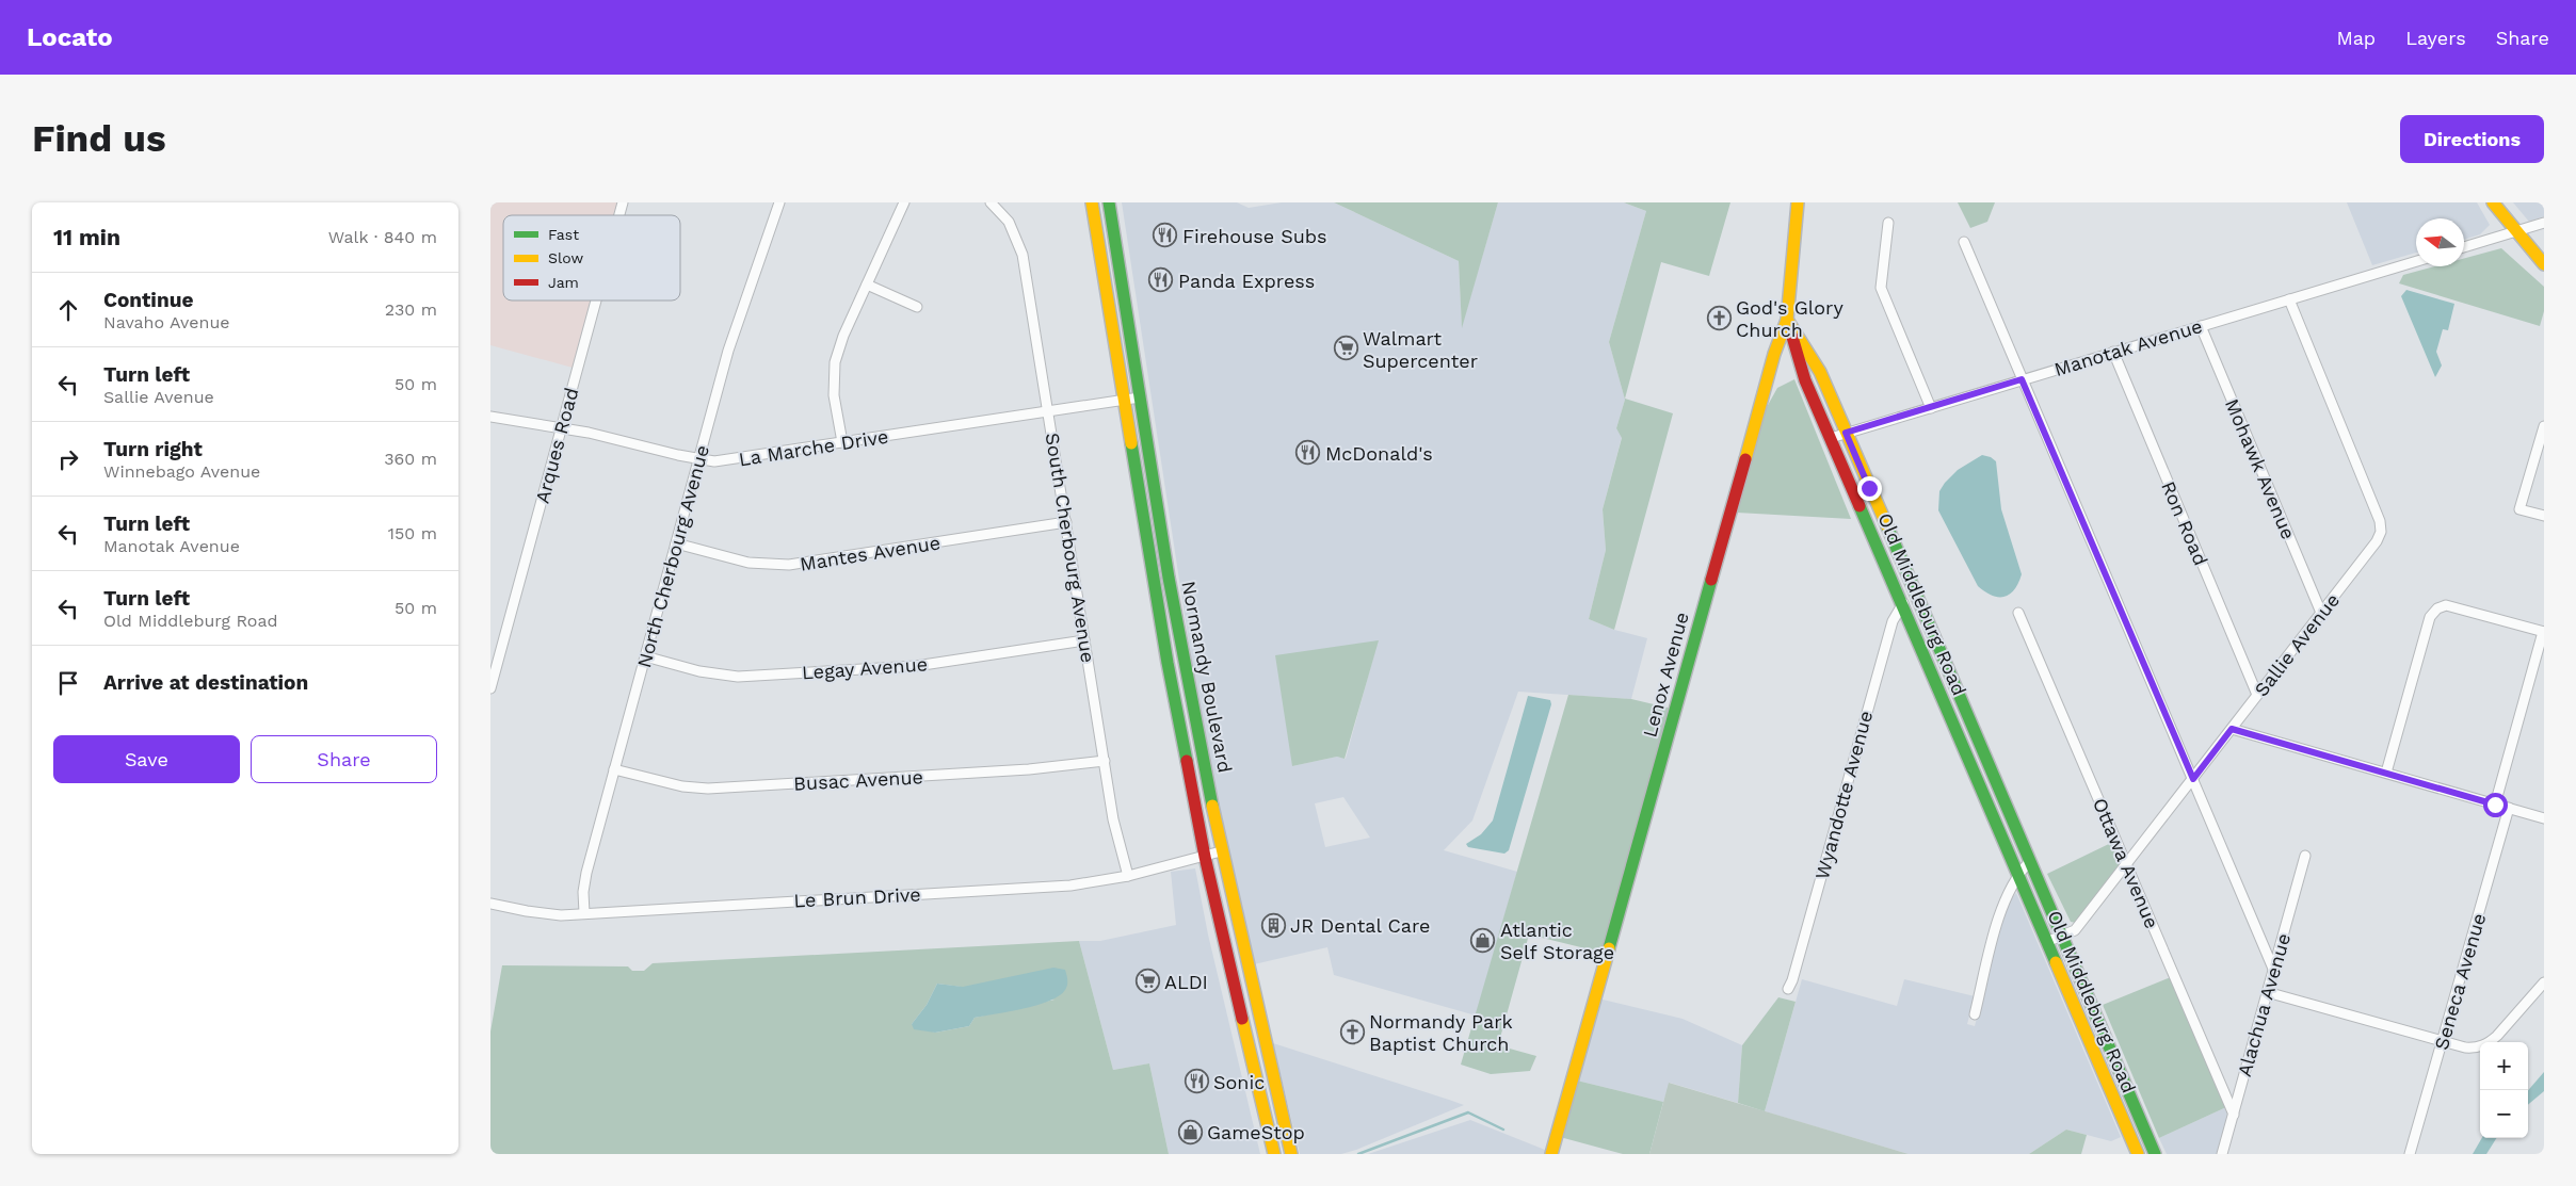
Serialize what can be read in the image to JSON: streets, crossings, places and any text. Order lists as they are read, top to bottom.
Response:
{
  "streets": {
    "main road": ["Old Middleburg Road", "Lenox Avenue", "Normandy Boulevard"],
    "street": [
      "Manotak Avenue",
      "Arques Road",
      "La Marche Drive",
      "Mohawk Avenue",
      "Ron Road",
      "South Cherbourg Avenue",
      "Mantes Avenue",
      "North Cherbourg Avenue",
      "Sallie Avenue",
      "Legay Avenue",
      "Busac Avenue",
      "Wyandotte Avenue",
      "Ottawa Avenue",
      "Le Brun Drive",
      "Seneca Avenue",
      "Alachua Avenue"
    ]
  },
  "crossings": [
    ["Manotak Avenue", "Mohawk Avenue"],
    ["Manotak Avenue", "Ron Road"],
    ["Manotak Avenue", "Old Middleburg Road"],
    ["Manotak Avenue", "Sallie Avenue"],
    ["Arques Road", "La Marche Drive"],
    ["La Marche Drive", "South Cherbourg Avenue"],
    ["La Marche Drive", "North Cherbourg Avenue"],
    ["La Marche Drive", "Normandy Boulevard"],
    ["Mohawk Avenue", "Sallie Avenue"],
    ["Ron Road", "Sallie Avenue"],
    ["South Cherbourg Avenue", "Mantes Avenue"],
    ["South Cherbourg Avenue", "Legay Avenue"],
    ["South Cherbourg Avenue", "Busac Avenue"],
    ["South Cherbourg Avenue", "Le Brun Drive"],
    ["Mantes Avenue", "North Cherbourg Avenue"],
    ["North Cherbourg Avenue", "Legay Avenue"],
    ["North Cherbourg Avenue", "Busac Avenue"],
    ["North Cherbourg Avenue", "Le Brun Drive"],
    ["Old Middleburg Road", "Sallie Avenue"],
    ["Old Middleburg Road", "Lenox Avenue"],
    ["Old Middleburg Road", "Wyandotte Avenue"],
    ["Sallie Avenue", "Ottawa Avenue"],
    ["Normandy Boulevard", "Le Brun Drive"],
    ["Ottawa Avenue", "Alachua Avenue"]
  ],
  "places": {
    "restaurant": [
      "Firehouse Subs",
      "Panda Express",
      "McDonald's",
      "Sonic"
    ],
    "church": ["God's Glory Church", "Normandy Park Baptist Church"],
    "supermarket": ["Walmart Supercenter", "ALDI"],
    "building": ["JR Dental Care"],
    "shop": ["Atlantic Self Storage", "GameStop"]
  },
  "legend": ["Fast", "Slow", "Jam"],
  "north": "left",
  "page": {
    "header": "Locato",
    "nav": ["Map", "Layers", "Share"],
    "buttons": [
      "Directions",
      ["Save", "Share"]
    ],
    "title": "Find us",
    "heading": ["11 min", "Walk · 840 m"],
    "list": [
      ["Continue", "Navaho Avenue", "230 m"],
      ["Turn left", "Sallie Avenue", "50 m"],
      ["Turn right", "Winnebago Avenue", "360 m"],
      ["Turn left", "Manotak Avenue", "150 m"],
      ["Turn left", "Old Middleburg Road", "50 m"],
      "Arrive at destination"
    ],
    "map_buttons": ["+", "−"]
  }
}
